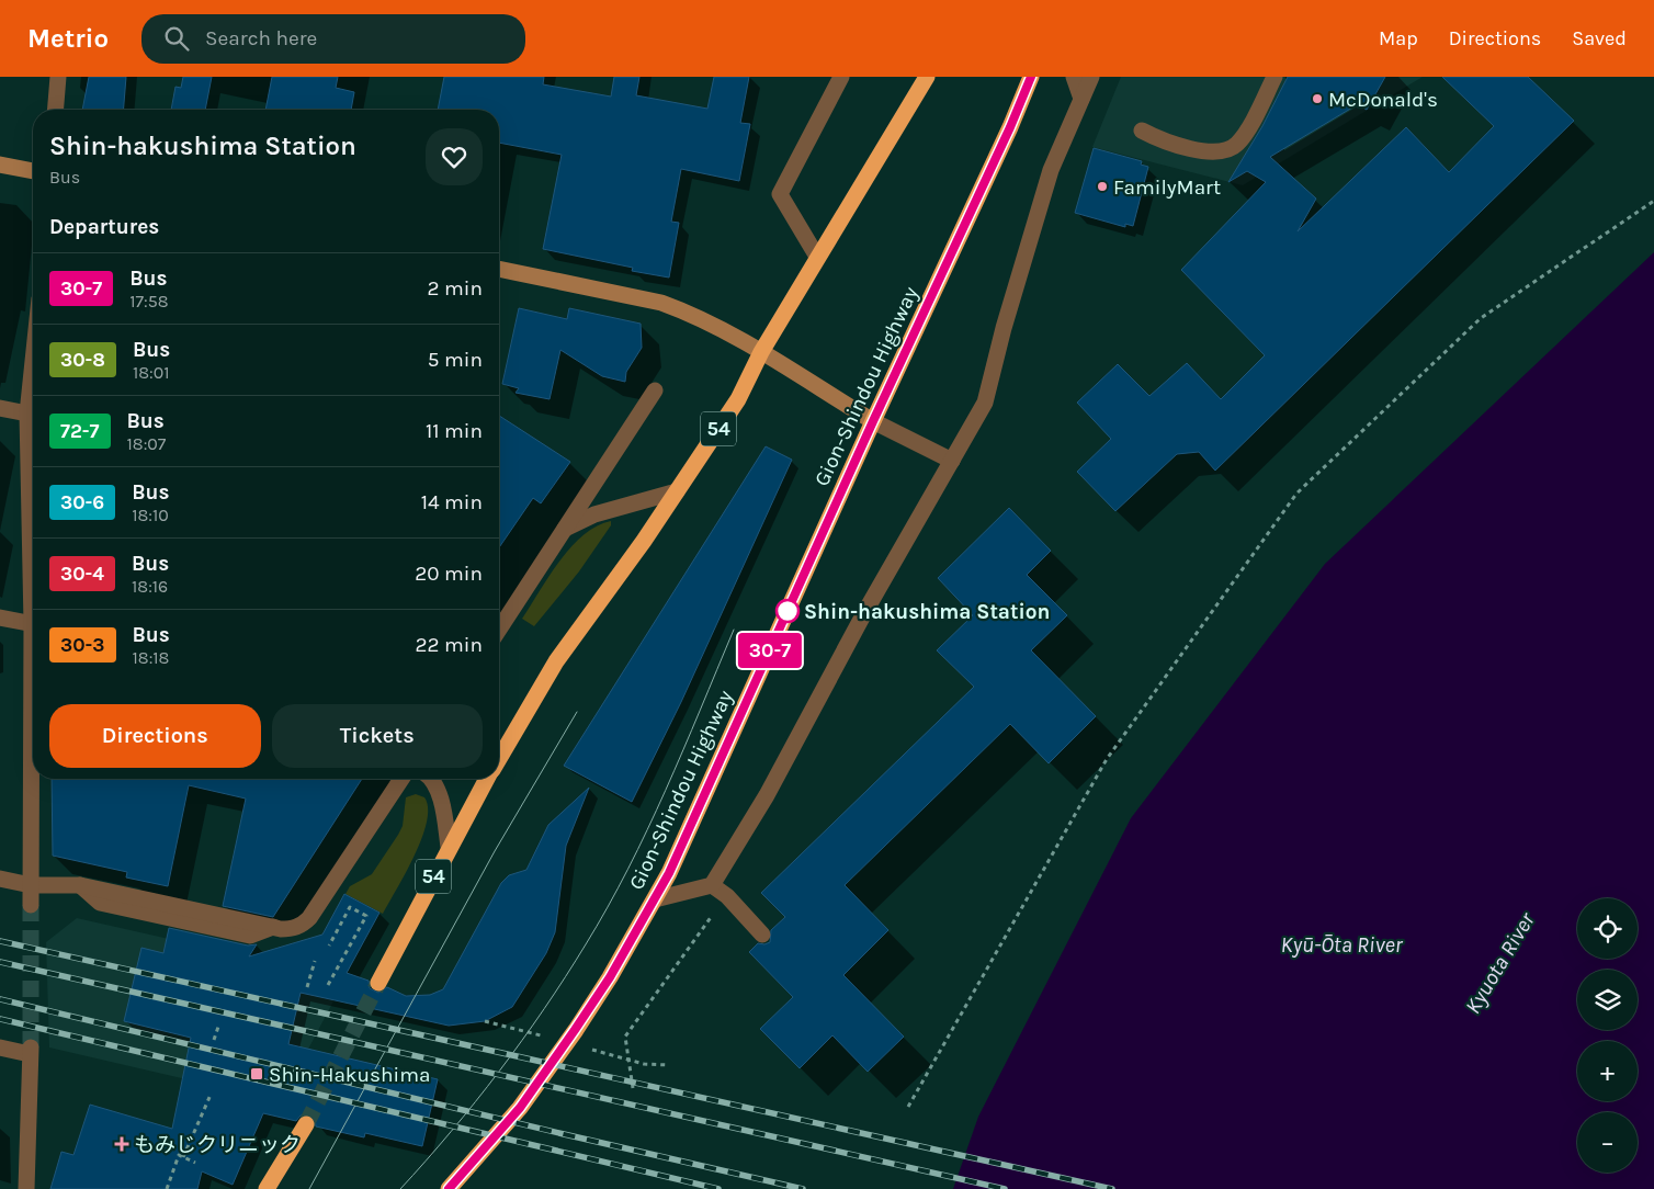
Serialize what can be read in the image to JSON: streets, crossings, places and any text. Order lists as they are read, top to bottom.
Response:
{
  "streets": {
    "highway": ["Gion-Shindou Highway", "54"]
  },
  "water": ["Kyū-Ōta River", "Kyuota River"],
  "places": {
    "other": ["McDonald's", "FamilyMart", "Shin-hakushima Station"],
    "transit": ["Shin-Hakushima"],
    "health": ["もみじクリニック"]
  },
  "lines": ["bus line 30-7"],
  "page": {
    "header": "Metrio",
    "search": "Search here",
    "nav": ["Map", "Directions", "Saved"],
    "on_map": "30-7",
    "heading": [
      ["Shin-hakushima Station", "Bus"],
      "Departures"
    ],
    "list": [
      {
        "mark": "30-7",
        "name": "Bus",
        "note": "17:58",
        "value": "2 min"
      },
      {
        "mark": "30-8",
        "name": "Bus",
        "note": "18:01",
        "value": "5 min"
      },
      {
        "mark": "72-7",
        "name": "Bus",
        "note": "18:07",
        "value": "11 min"
      },
      {
        "mark": "30-6",
        "name": "Bus",
        "note": "18:10",
        "value": "14 min"
      },
      {
        "mark": "30-4",
        "name": "Bus",
        "note": "18:16",
        "value": "20 min"
      },
      {
        "mark": "30-3",
        "name": "Bus",
        "note": "18:18",
        "value": "22 min"
      }
    ],
    "buttons": ["Directions", "Tickets"],
    "map_buttons": ["+", "−"]
  }
}
